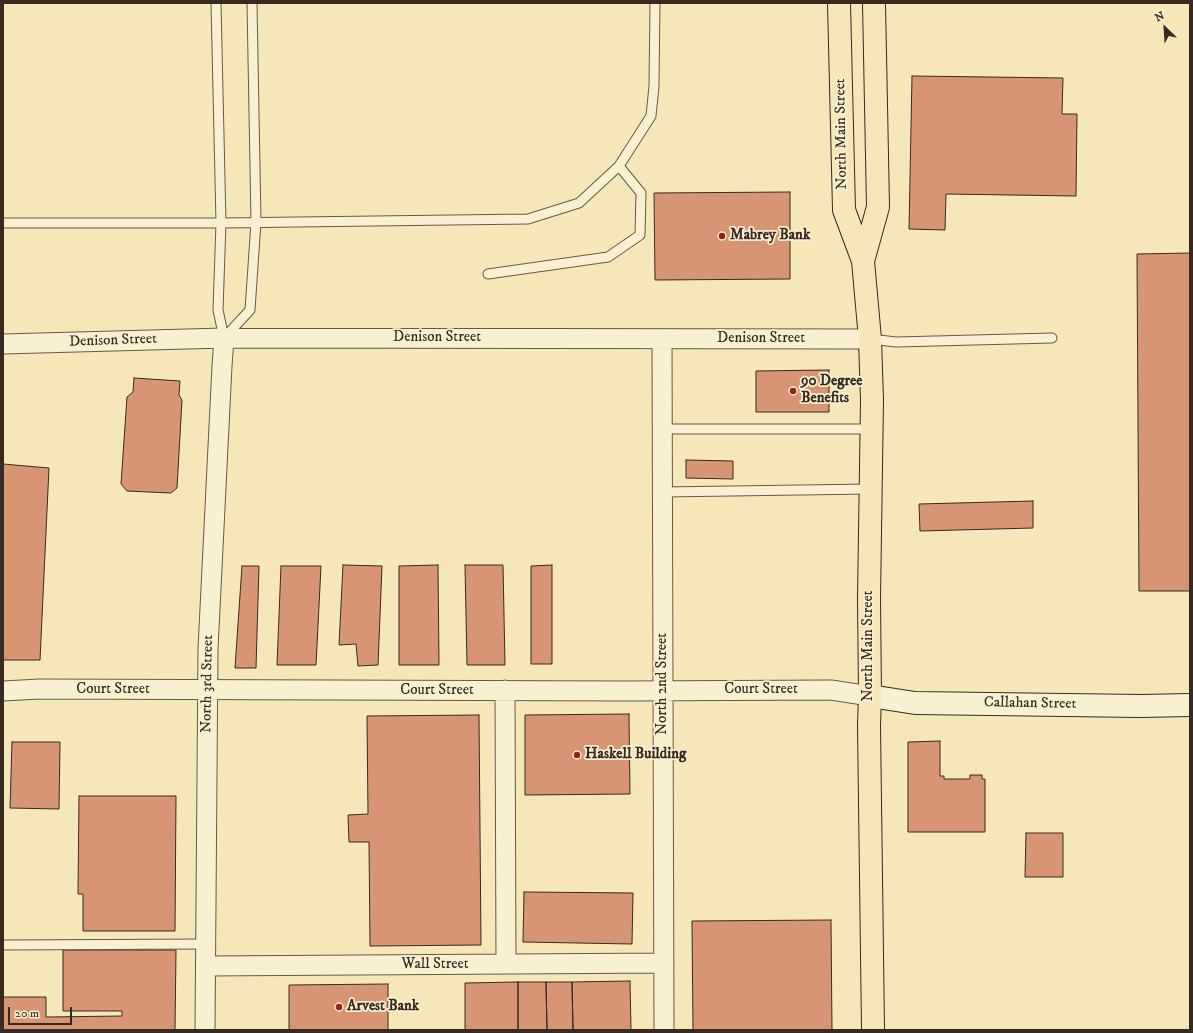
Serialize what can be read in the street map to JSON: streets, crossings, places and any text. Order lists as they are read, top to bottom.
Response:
{
  "streets": {
    "main road": ["North Main Street"],
    "street": [
      "Denison Street",
      "North 3rd Street",
      "North 2nd Street",
      "Court Street",
      "Callahan Street",
      "Wall Street"
    ]
  },
  "crossings": [
    ["North Main Street", "Denison Street"],
    ["North Main Street", "Court Street"],
    ["North Main Street", "Callahan Street"],
    ["Denison Street", "North 3rd Street"],
    ["Denison Street", "North 2nd Street"],
    ["North 3rd Street", "Court Street"],
    ["North 3rd Street", "Wall Street"],
    ["North 2nd Street", "Court Street"],
    ["North 2nd Street", "Wall Street"],
    ["Court Street", "Callahan Street"]
  ],
  "places": [
    "Mabrey Bank",
    "90 Degree Benefits",
    "Haskell Building",
    "Arvest Bank"
  ],
  "scale_bar": "20 m",
  "north": "top left"
}
